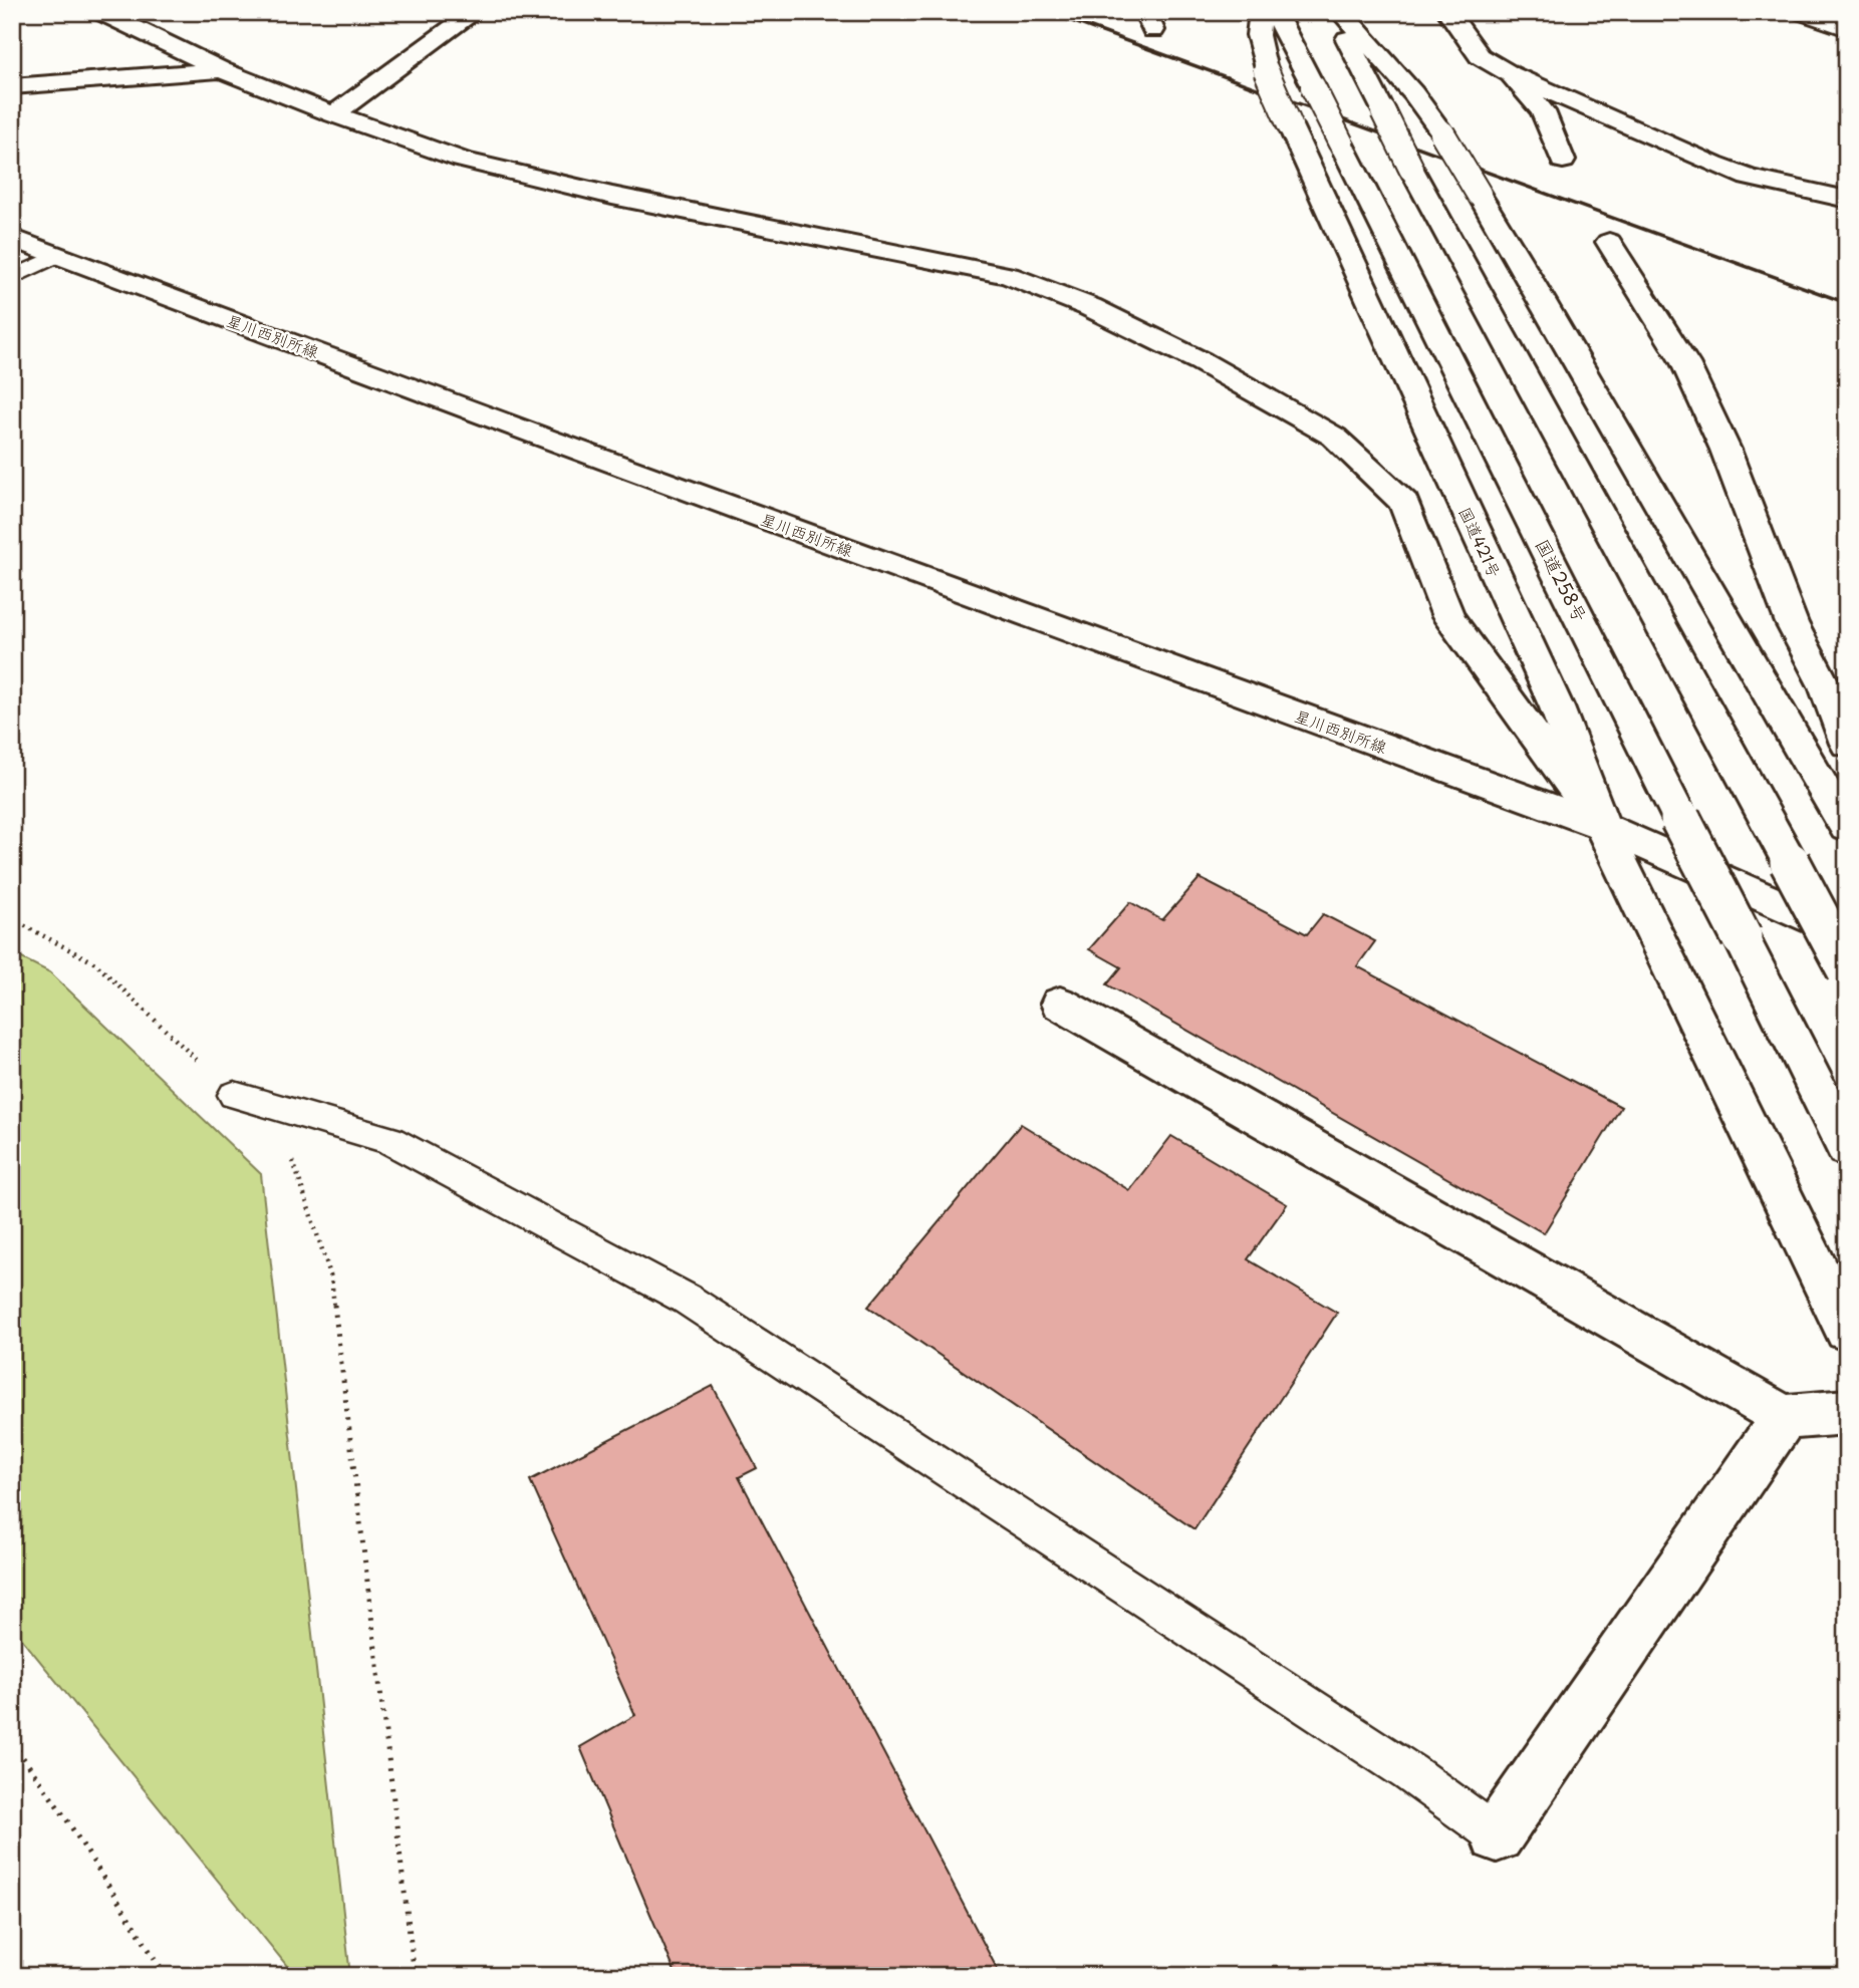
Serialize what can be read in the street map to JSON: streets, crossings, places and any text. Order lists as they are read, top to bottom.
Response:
{
  "streets": {
    "main road": ["星川西別所線", "国道421号", "国道258号"]
  },
  "crossings": [
    ["星川西別所線", "国道421号"]
  ]
}
